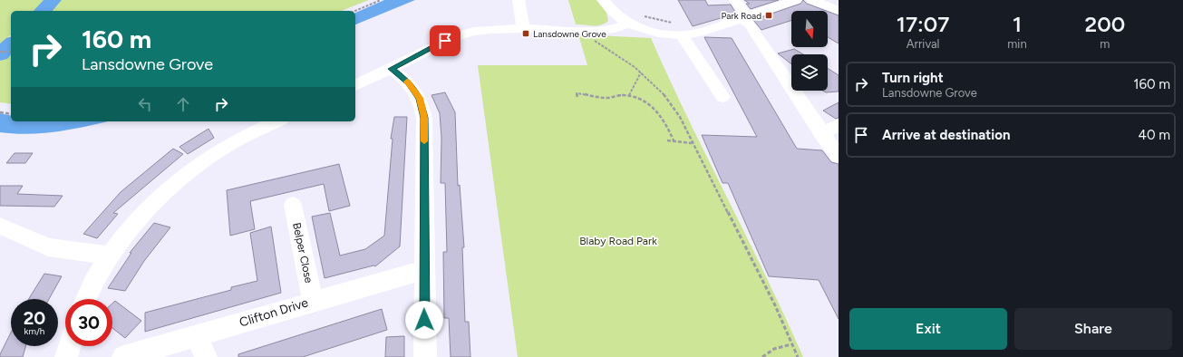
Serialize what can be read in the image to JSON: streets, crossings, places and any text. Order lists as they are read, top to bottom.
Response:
{
  "streets": {
    "street": ["Belper Close", "Clifton Drive"]
  },
  "crossings": [
    ["Belper Close", "Clifton Drive"]
  ],
  "parks": ["Blaby Road Park"],
  "places": {
    "transit": ["Park Road", "Lansdowne Grove"]
  },
  "north": "bottom",
  "page": {
    "eta": [
      "17:07",
      "Arrival",
      "1",
      "min",
      "200",
      "m"
    ],
    "turn": ["160 m", "Lansdowne Grove"],
    "list": [
      {
        "name": "Turn right",
        "note": "Lansdowne Grove",
        "value": "160 m"
      },
      {
        "name": "Arrive at destination",
        "value": "40 m"
      }
    ],
    "speed": "20 km/h",
    "limit": "30",
    "buttons": ["Exit", "Share"]
  }
}
